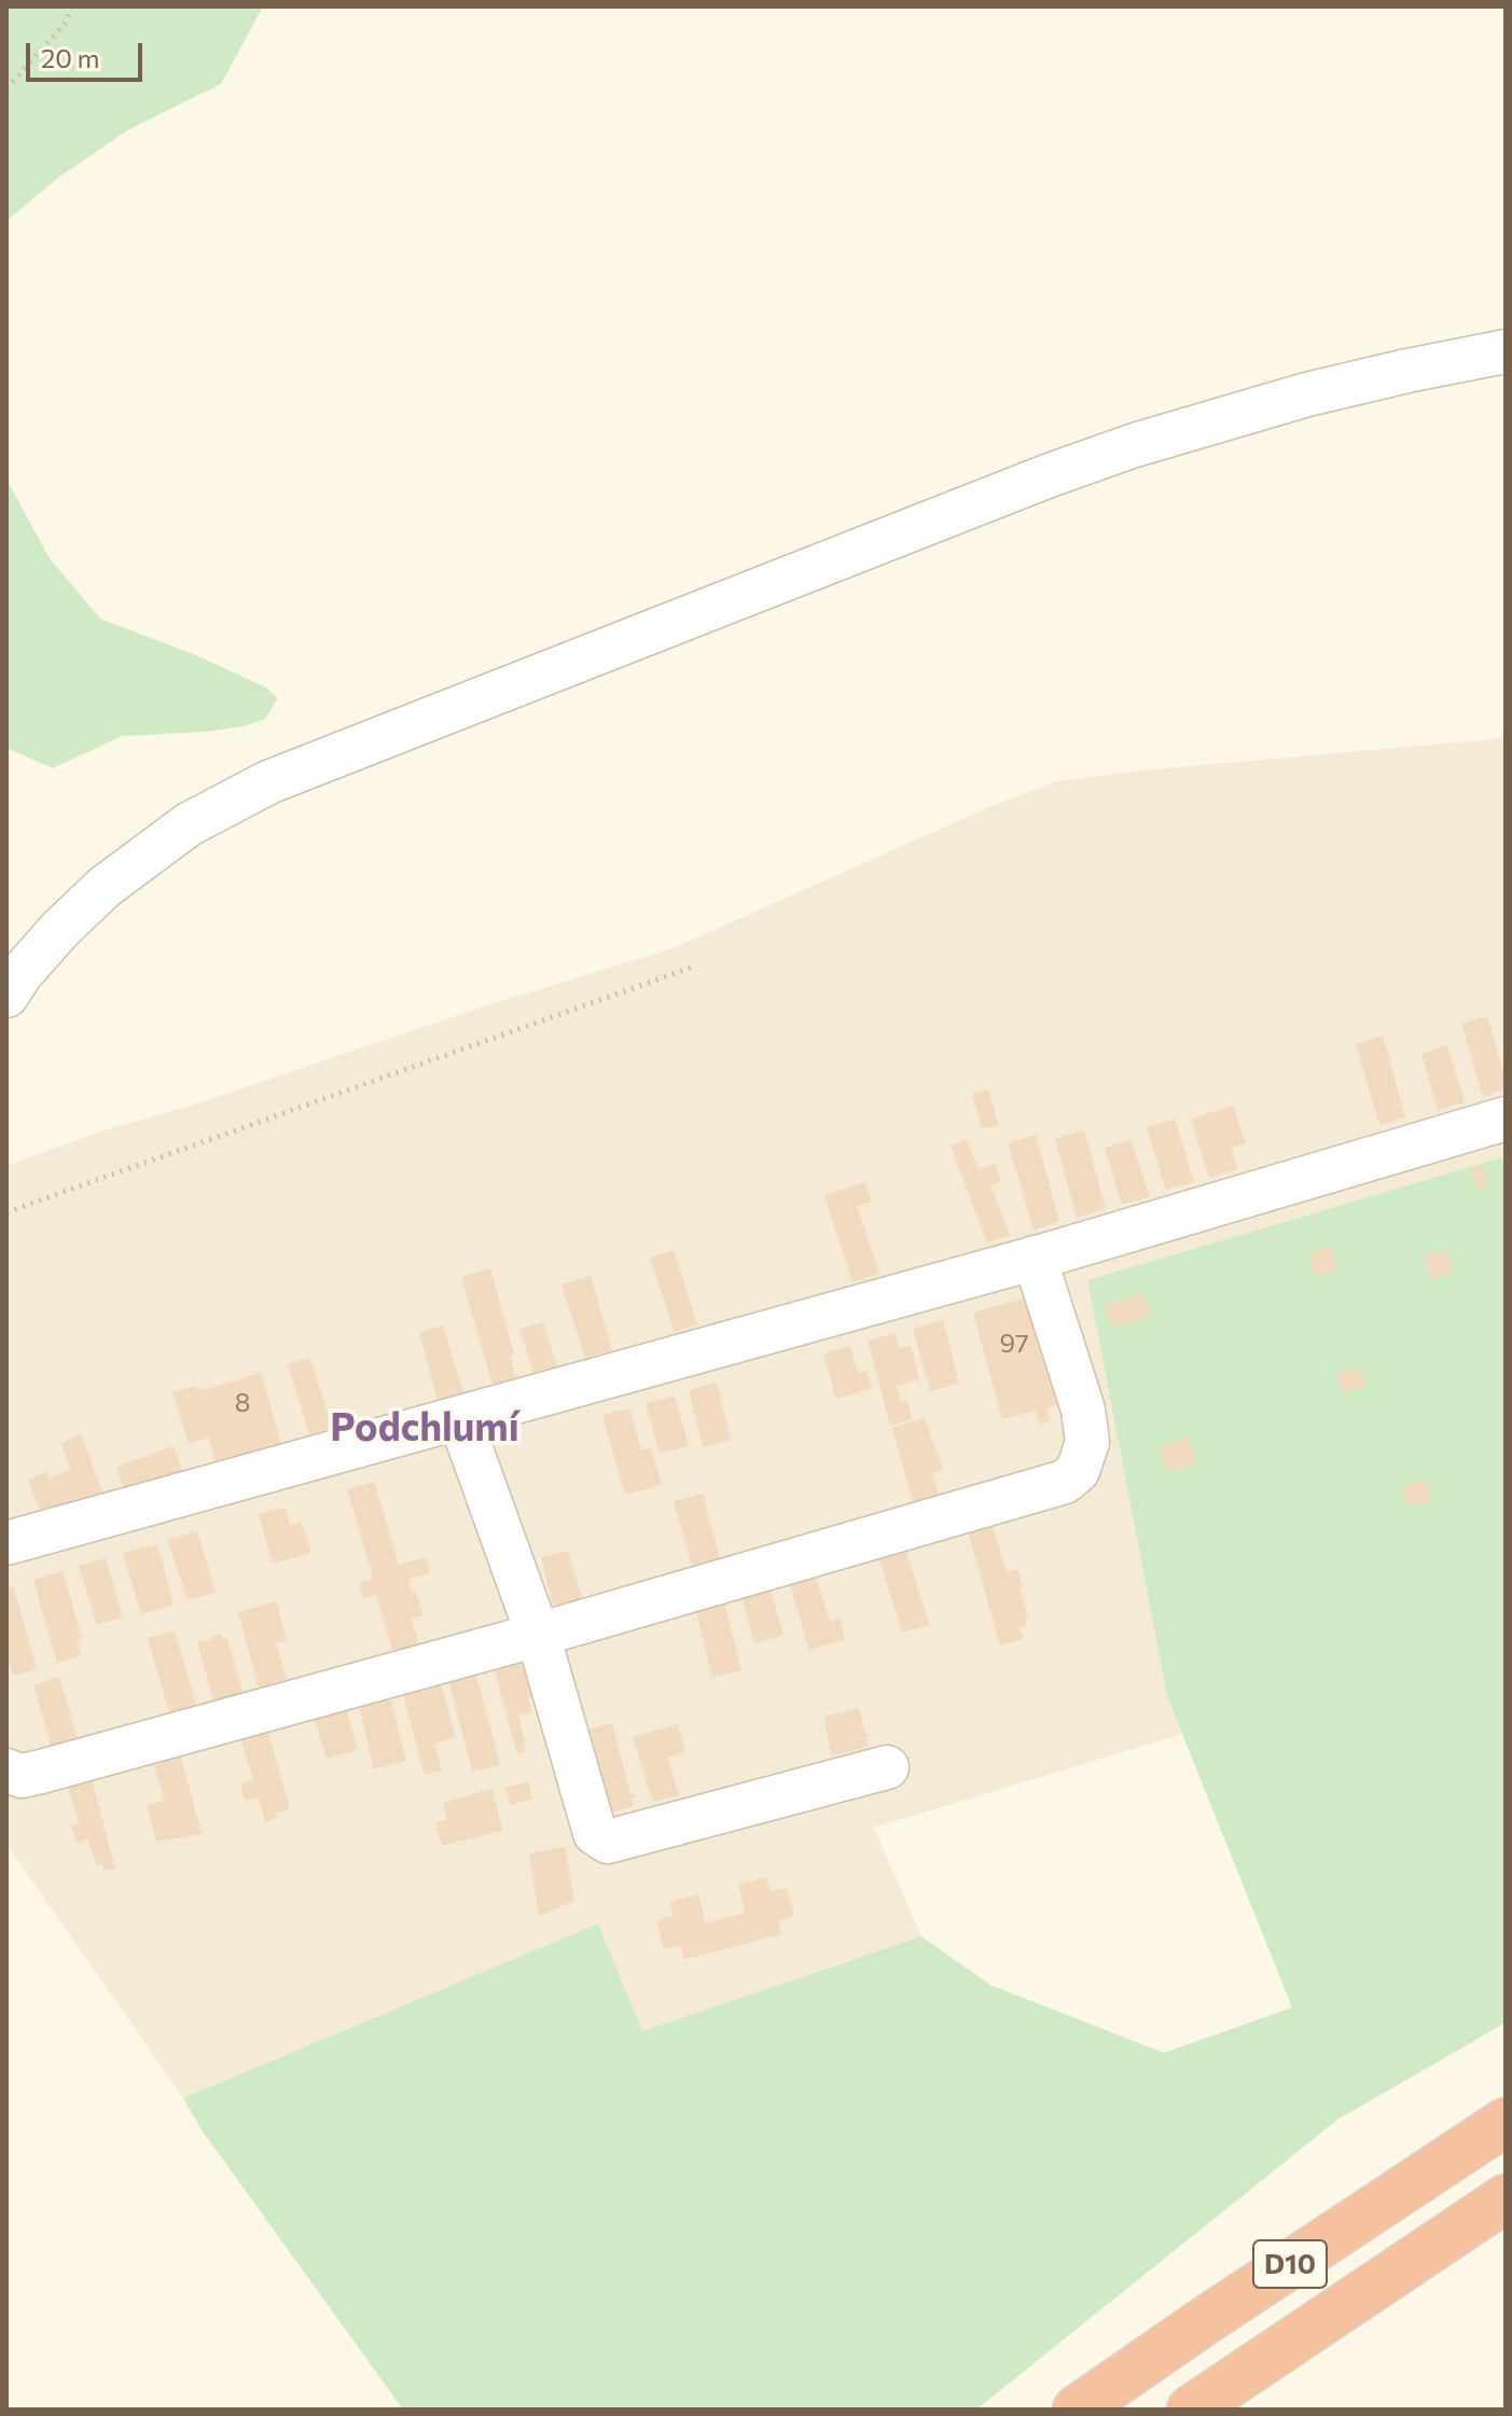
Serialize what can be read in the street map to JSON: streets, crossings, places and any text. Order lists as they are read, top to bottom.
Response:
{
  "streets": {
    "highway": ["D10"]
  },
  "districts": ["Podchlumí"],
  "house_numbers": ["97", "8"],
  "scale_bar": "20 m"
}
